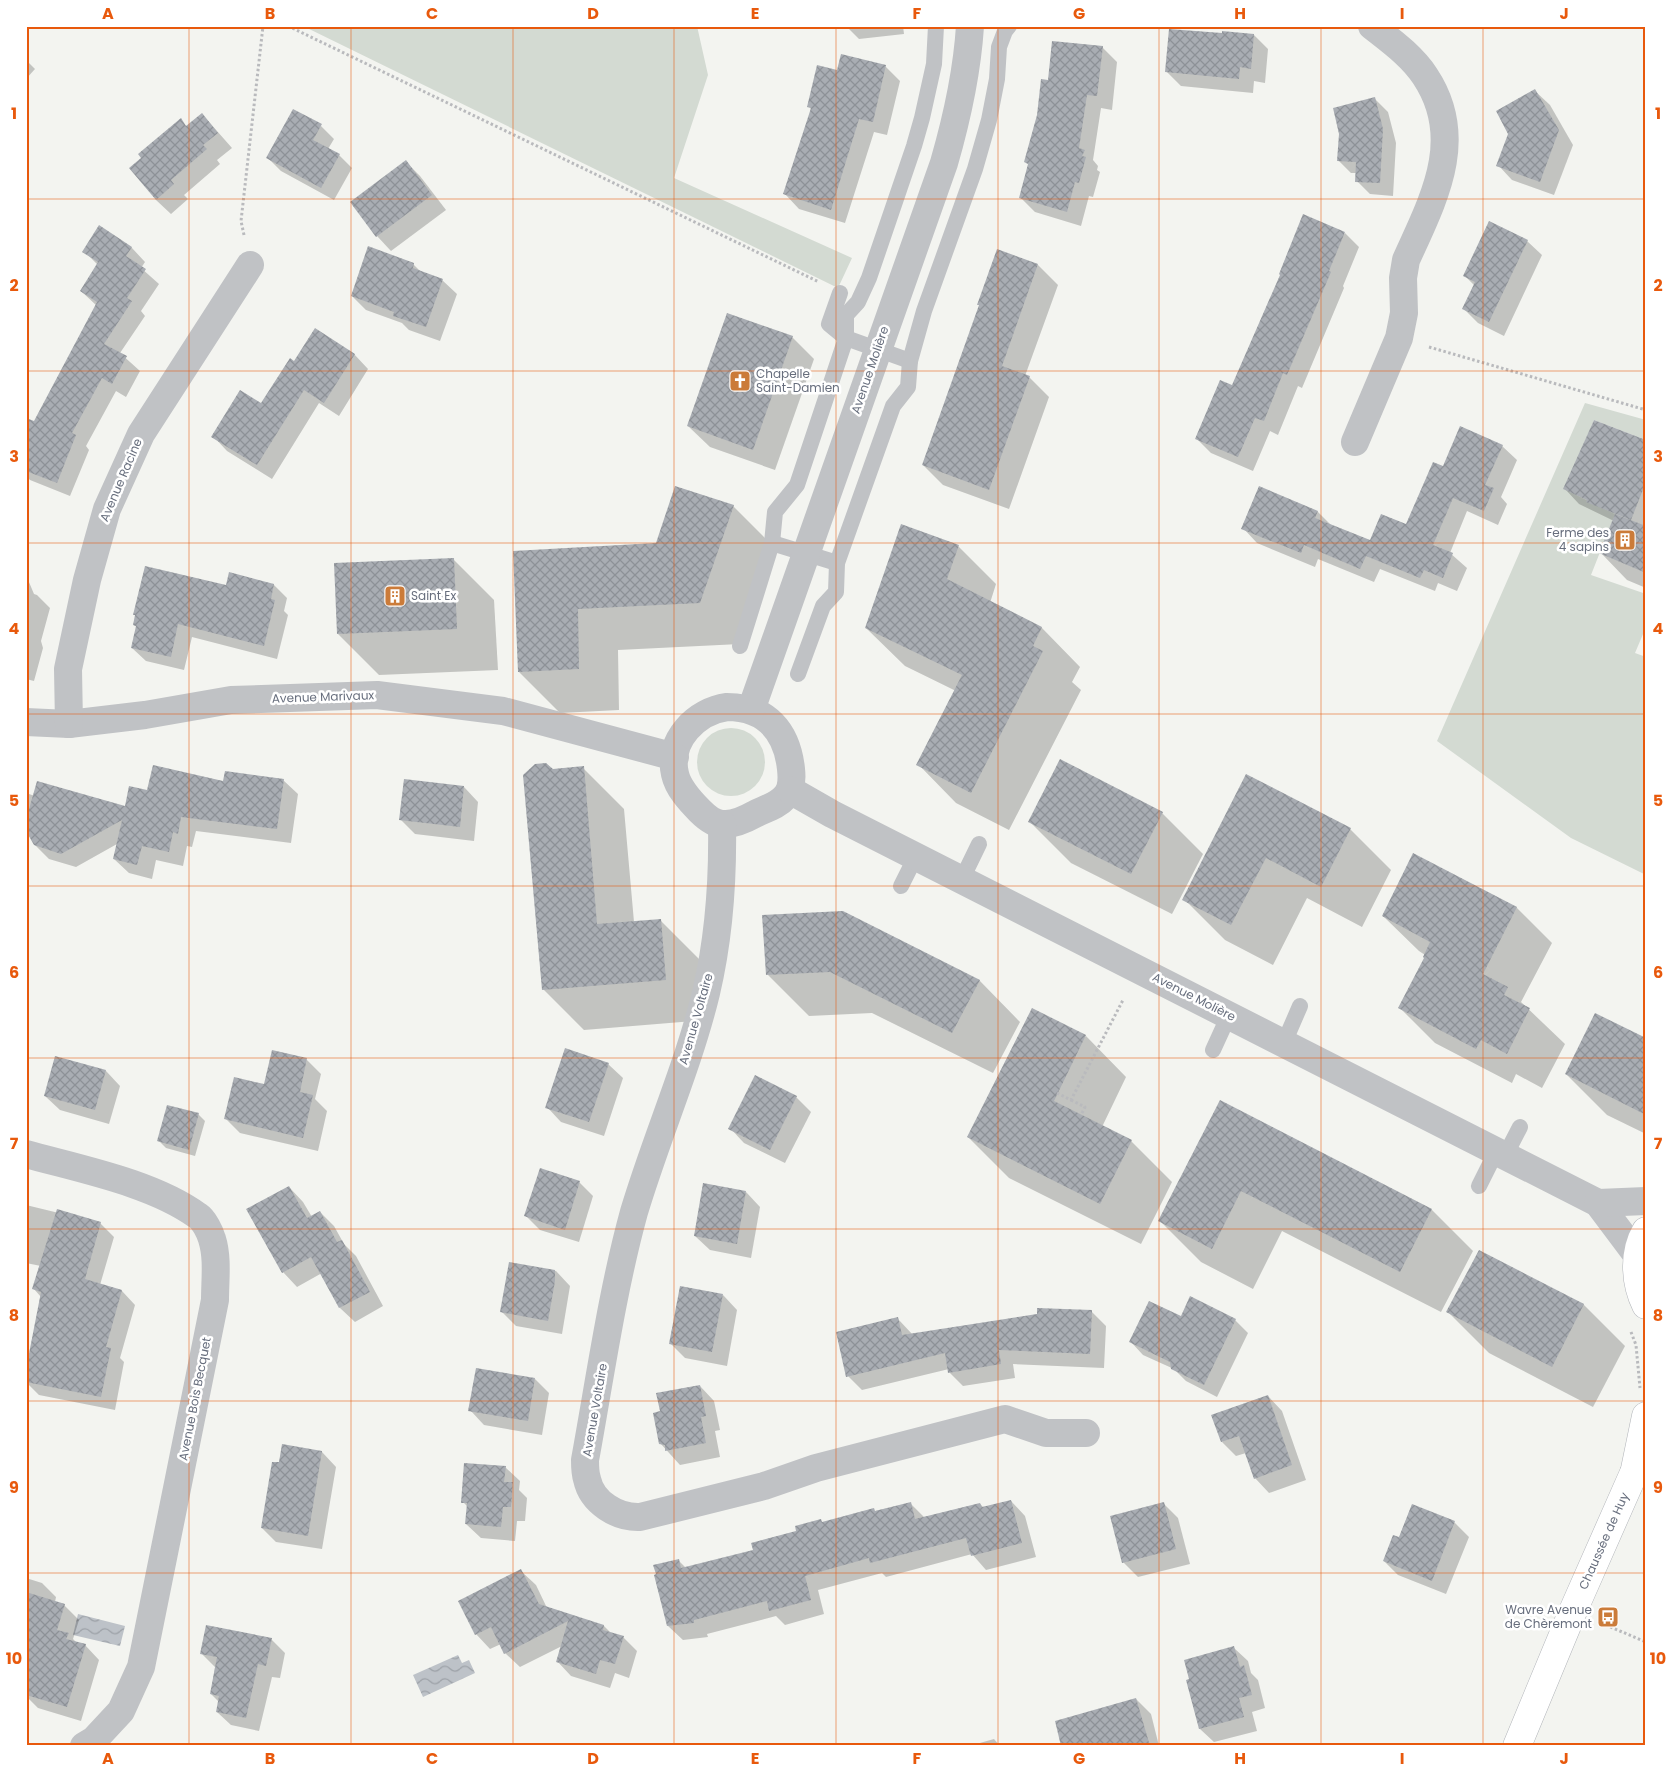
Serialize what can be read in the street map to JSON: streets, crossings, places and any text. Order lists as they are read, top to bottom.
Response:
{
  "streets": {
    "main road": ["Chaussée de Huy"],
    "street": [
      "Avenue Molière",
      "Avenue Racine",
      "Avenue Marivaux",
      "Avenue Voltaire",
      "Avenue Bois Becquet"
    ]
  },
  "crossings": [
    ["Avenue Molière", "Avenue Marivaux"],
    ["Avenue Molière", "Avenue Voltaire"],
    ["Avenue Racine", "Avenue Marivaux"],
    ["Avenue Marivaux", "Avenue Voltaire"]
  ],
  "places": {
    "church": ["Chapelle Saint-Damien"],
    "building": ["Ferme des 4 sapins", "Saint Ex"],
    "bus stop": ["Wavre Avenue de Chèremont"]
  },
  "grid": {
    "columns": [
      "A",
      "B",
      "C",
      "D",
      "E",
      "F",
      "G",
      "H",
      "I",
      "J"
    ],
    "rows": [
      "1",
      "2",
      "3",
      "4",
      "5",
      "6",
      "7",
      "8",
      "9",
      "10"
    ]
  }
}
